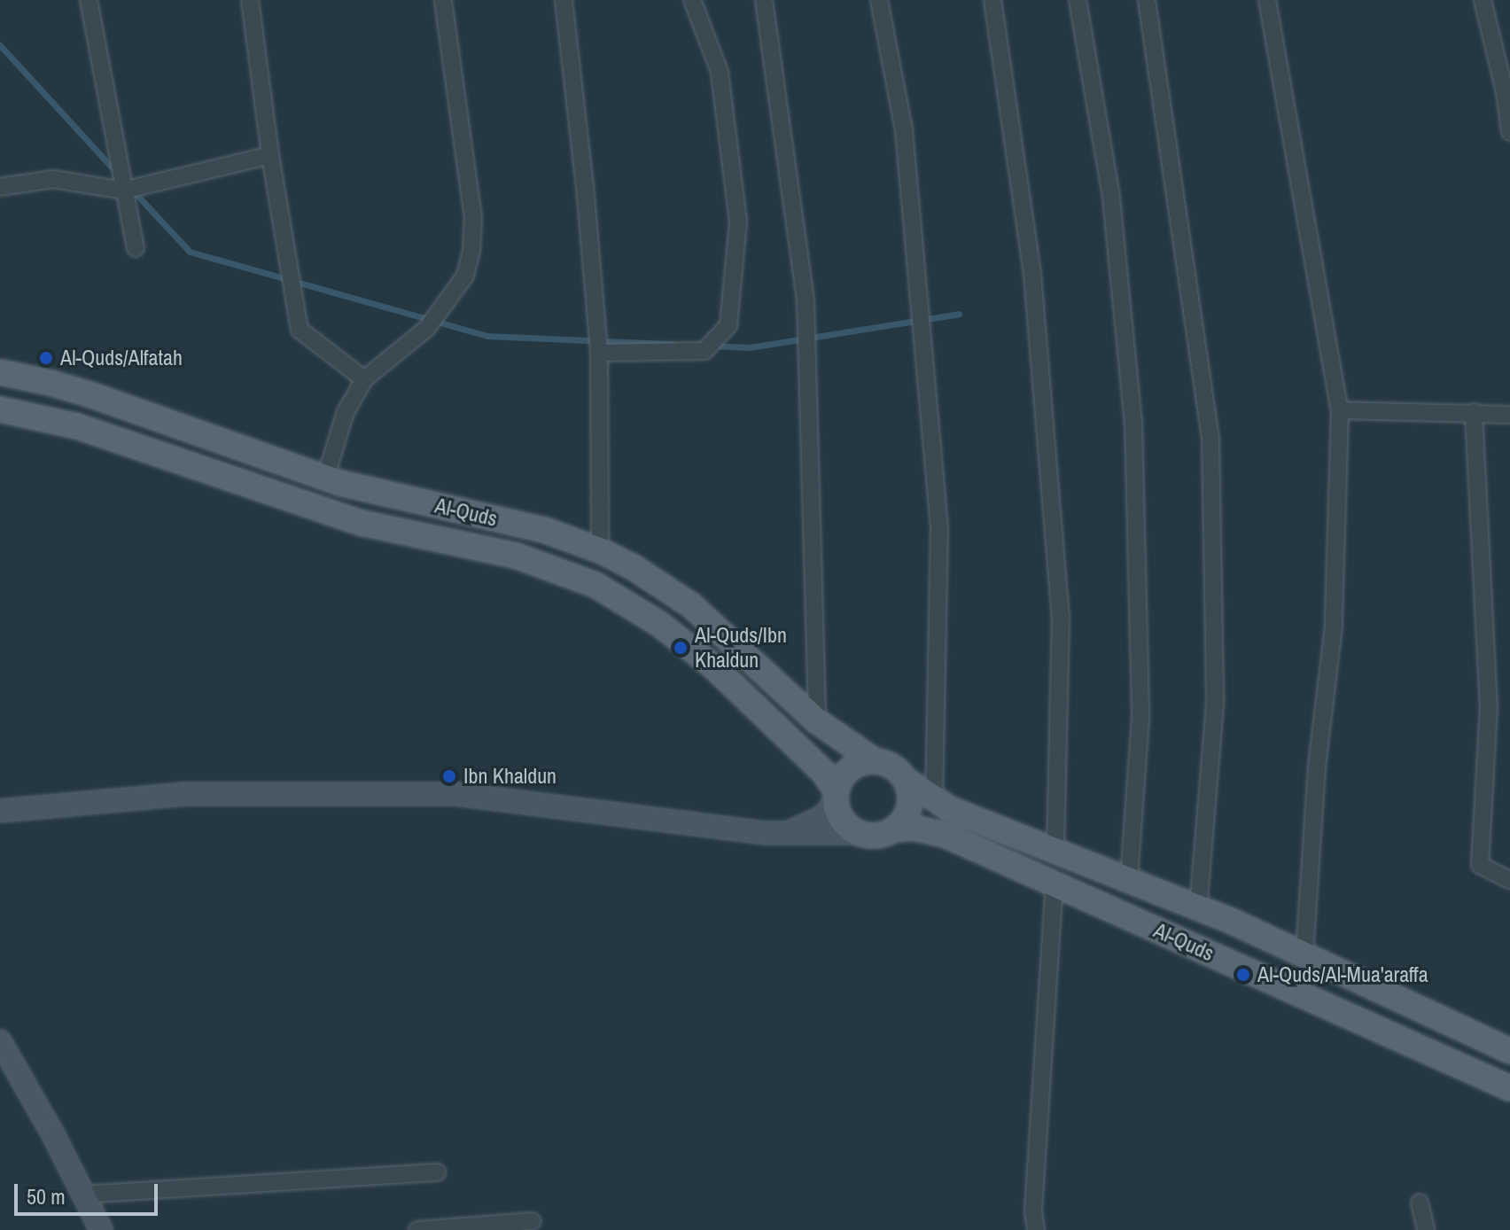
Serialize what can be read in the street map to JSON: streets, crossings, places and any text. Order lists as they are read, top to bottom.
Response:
{
  "streets": {
    "main road": ["Al-Quds"]
  },
  "places": [
    "Al-Quds/Alfatah",
    "Al-Quds/Ibn Khaldun",
    "Ibn Khaldun",
    "Al-Quds/Al-Mua'araffa"
  ],
  "scale_bar": "50 m"
}
